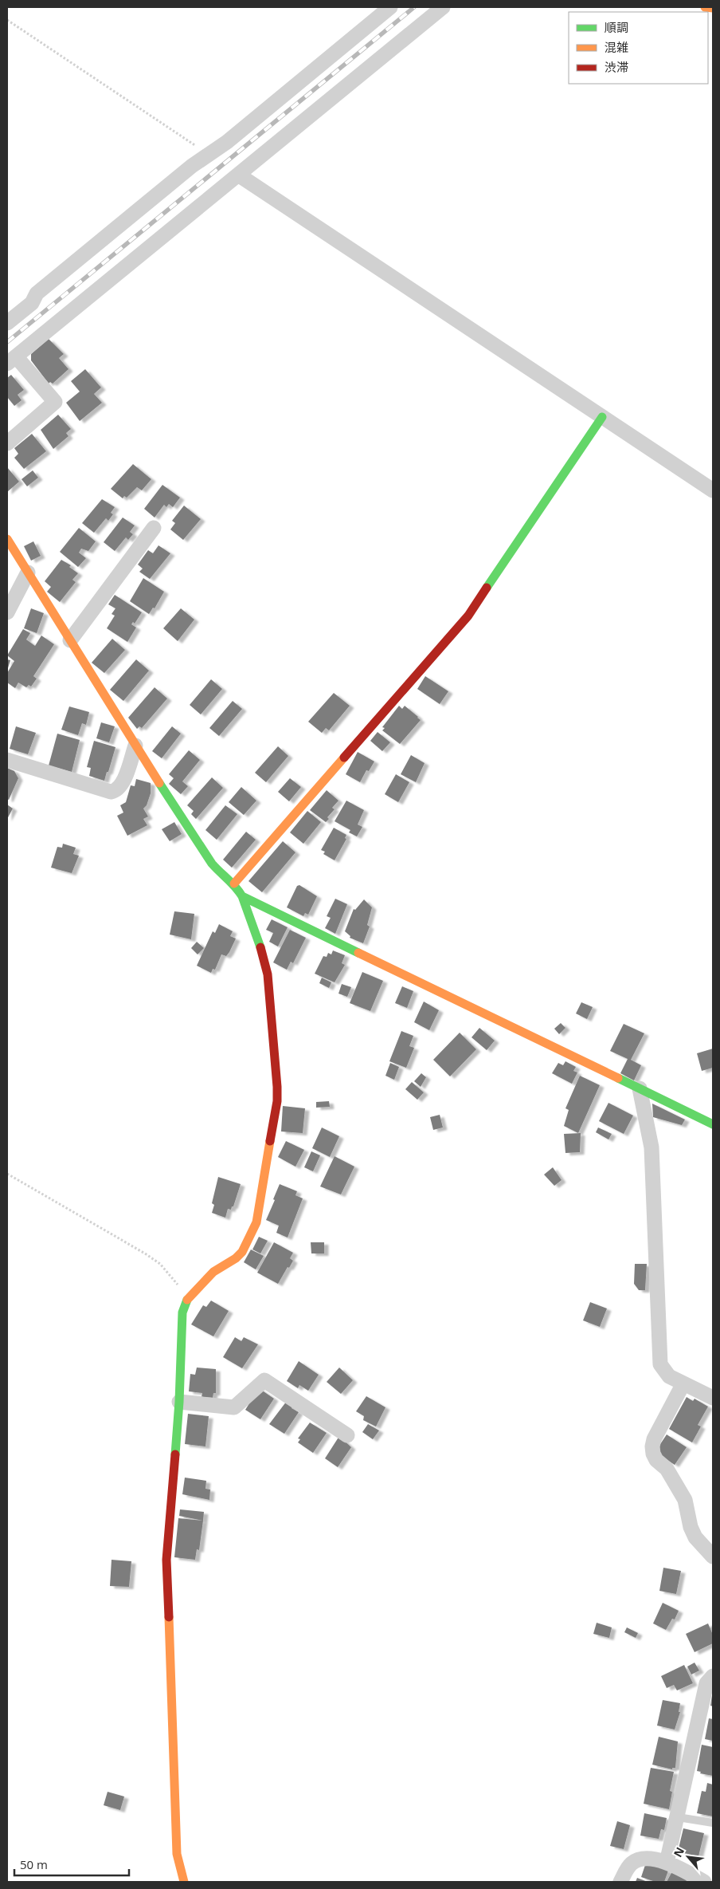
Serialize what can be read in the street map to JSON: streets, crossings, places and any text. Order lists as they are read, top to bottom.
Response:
{
  "legend": ["順調", "混雑", "渋滞"],
  "scale_bar": "50 m",
  "north": "top left"
}
